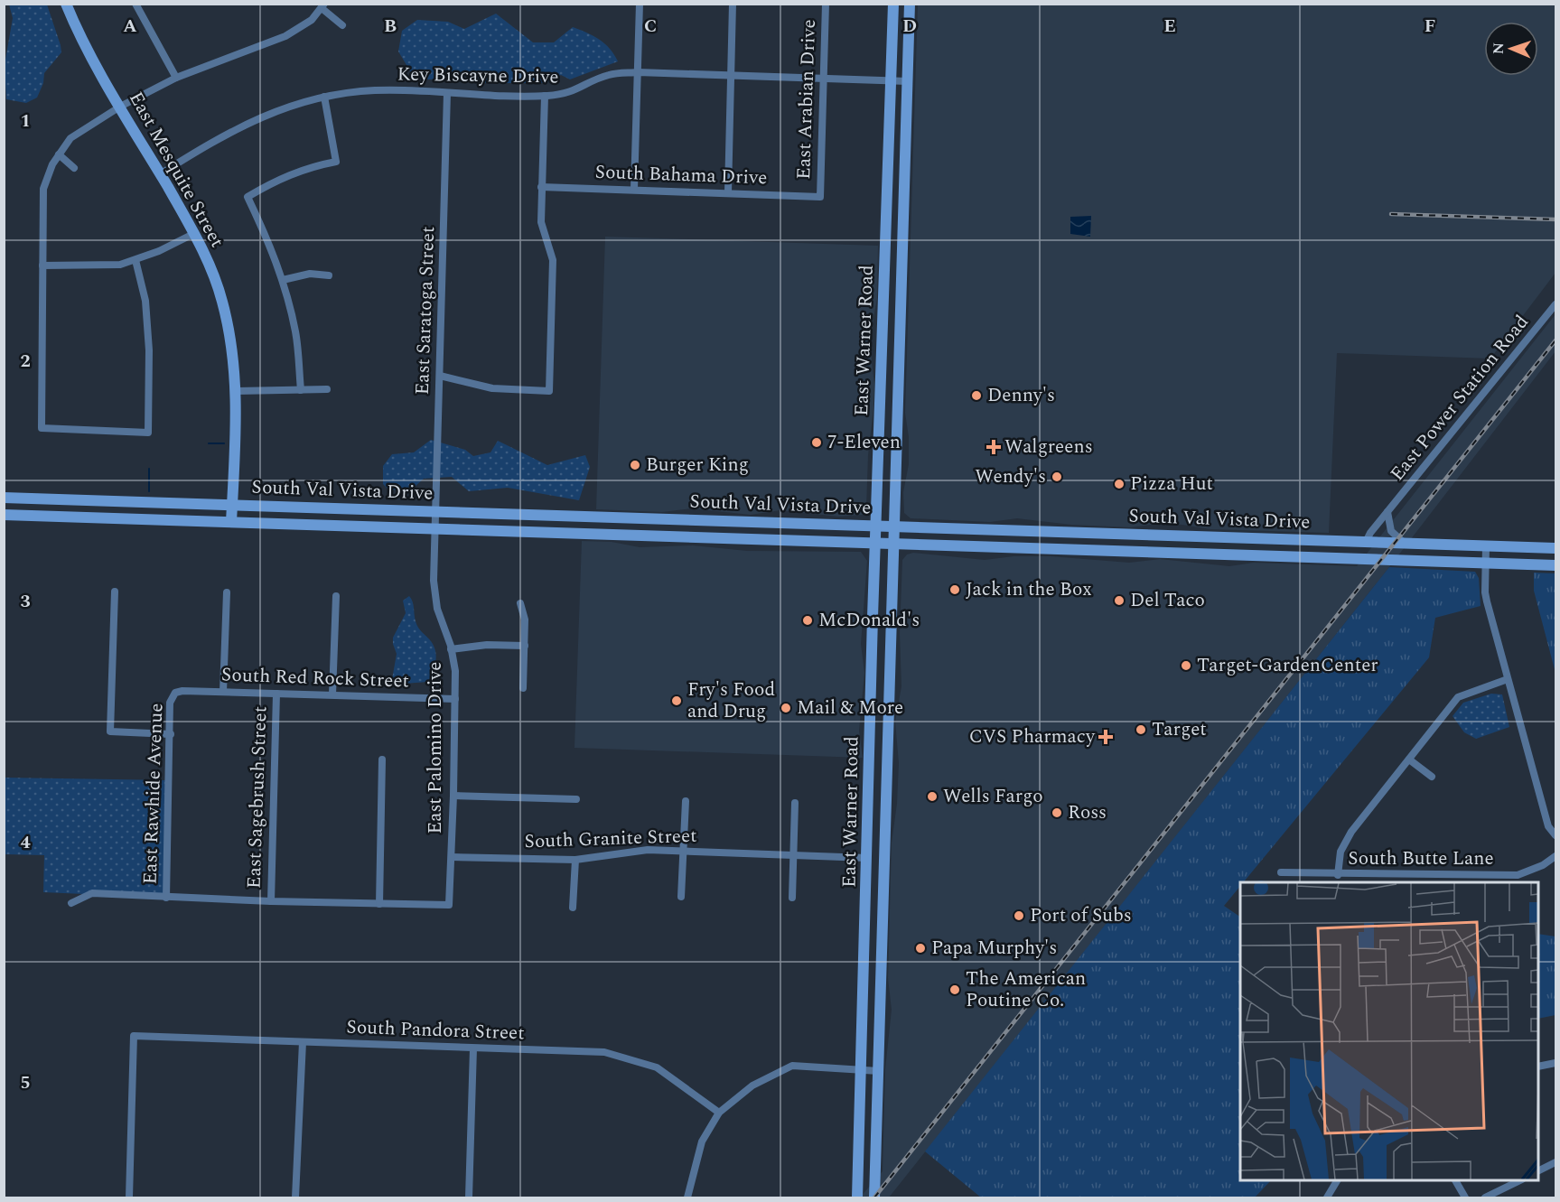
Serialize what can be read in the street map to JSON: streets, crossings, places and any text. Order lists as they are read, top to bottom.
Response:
{
  "streets": {
    "main road": ["East Mesquite Street", "East Warner Road", "South Val Vista Drive"],
    "street": [
      "Key Biscayne Drive",
      "East Arabian Drive",
      "South Bahama Drive",
      "East Saratoga Street",
      "East Power Station Road",
      "South Red Rock Street",
      "East Palomino Drive",
      "East Rawhide Avenue",
      "East Sagebrush Street",
      "South Granite Street",
      "South Butte Lane",
      "South Pandora Street"
    ]
  },
  "crossings": [
    ["Key Biscayne Drive", "East Arabian Drive"],
    ["Key Biscayne Drive", "East Mesquite Street"],
    ["Key Biscayne Drive", "East Saratoga Street"],
    ["Key Biscayne Drive", "East Warner Road"],
    ["East Arabian Drive", "South Bahama Drive"],
    ["East Mesquite Street", "South Val Vista Drive"],
    ["East Saratoga Street", "South Val Vista Drive"],
    ["East Saratoga Street", "East Palomino Drive"],
    ["East Warner Road", "South Val Vista Drive"],
    ["East Warner Road", "South Granite Street"],
    ["East Power Station Road", "South Val Vista Drive"],
    ["South Val Vista Drive", "East Palomino Drive"],
    ["South Red Rock Street", "East Palomino Drive"],
    ["South Red Rock Street", "East Rawhide Avenue"],
    ["South Red Rock Street", "East Sagebrush Street"],
    ["East Palomino Drive", "South Granite Street"]
  ],
  "places": {
    "other": [
      "Denny's",
      "7-Eleven",
      "Burger King",
      "Wendy's",
      "Pizza Hut",
      "Jack in the Box",
      "Del Taco",
      "McDonald's",
      "Target-GardenCenter",
      "Fry's Food and Drug",
      "Mail & More",
      "Target",
      "Wells Fargo",
      "Ross",
      "Port of Subs",
      "Papa Murphy's",
      "The American Poutine Co."
    ],
    "health": ["Walgreens", "CVS Pharmacy"]
  },
  "north": "left",
  "grid": {
    "columns": [
      "A",
      "B",
      "C",
      "D",
      "E",
      "F"
    ],
    "rows": [
      "1",
      "2",
      "3",
      "4",
      "5"
    ]
  }
}
